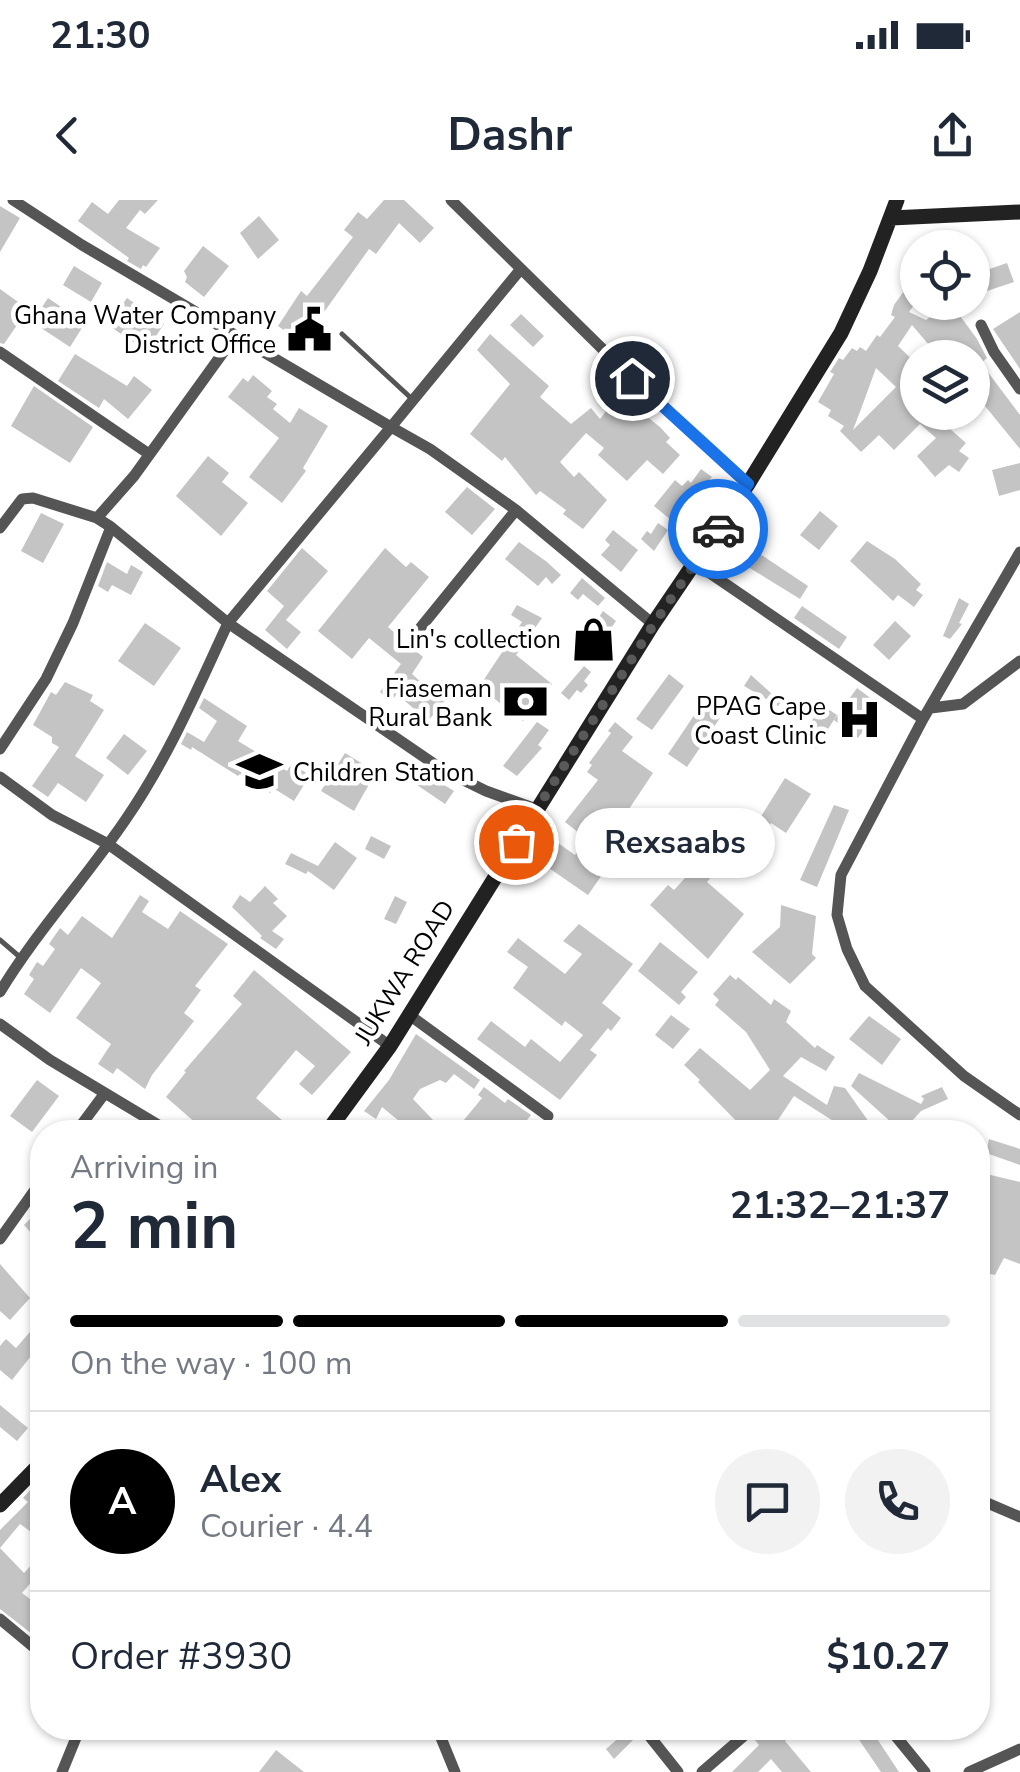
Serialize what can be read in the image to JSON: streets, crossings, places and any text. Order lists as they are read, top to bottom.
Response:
{
  "streets": {
    "main road": ["JUKWA ROAD"]
  },
  "places": {
    "public building": ["Ghana Water Company District Office"],
    "shop": ["Lin's collection"],
    "bank": ["Fiaseman Rural Bank"],
    "hospital": ["PPAG Cape Coast Clinic"],
    "school or university": ["Children Station"],
    "other": ["Rexsaabs"]
  },
  "page": {
    "status": "21:30",
    "header": "Dashr",
    "bubble": "Rexsaabs",
    "heading": ["2 min", "Arriving in", "21:32–21:37"],
    "panel": [
      "Alex",
      "Courier · 4.4",
      "Order #3930",
      "$10.27"
    ],
    "bar": "On the way · 100 m",
    "round": "A"
  }
}
